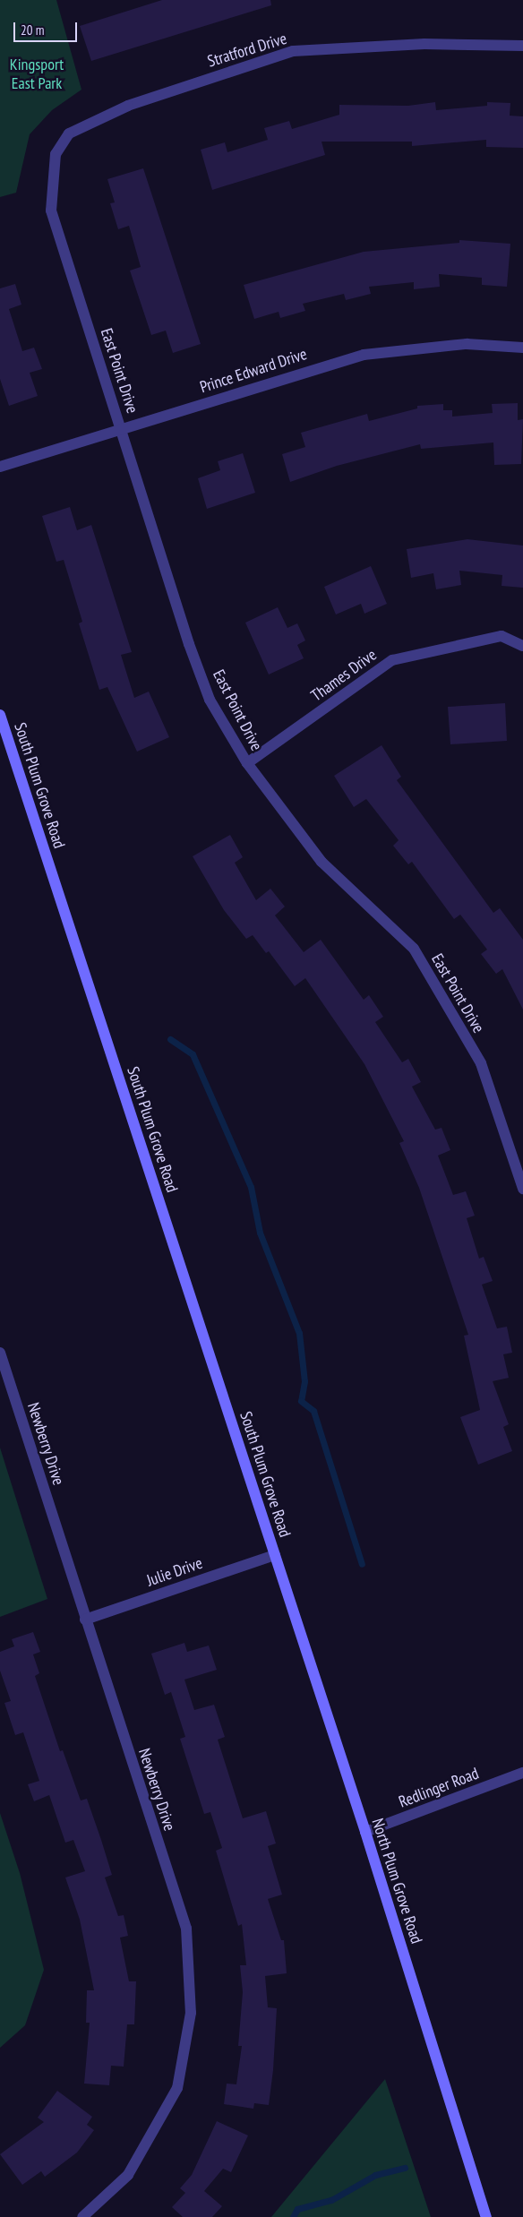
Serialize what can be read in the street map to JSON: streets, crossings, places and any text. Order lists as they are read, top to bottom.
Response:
{
  "streets": {
    "street": [
      "Stratford Drive",
      "East Point Drive",
      "Prince Edward Drive",
      "Thames Drive",
      "South Plum Grove Road",
      "Newberry Drive",
      "Julie Drive",
      "Redlinger Road",
      "North Plum Grove Road"
    ]
  },
  "crossings": [
    ["Stratford Drive", "East Point Drive"],
    ["East Point Drive", "Prince Edward Drive"],
    ["East Point Drive", "Thames Drive"],
    ["South Plum Grove Road", "Julie Drive"],
    ["South Plum Grove Road", "North Plum Grove Road"],
    ["Newberry Drive", "Julie Drive"],
    ["Julie Drive", "North Plum Grove Road"],
    ["Redlinger Road", "North Plum Grove Road"]
  ],
  "parks": ["Kingsport East Park"],
  "scale_bar": "20 m"
}
